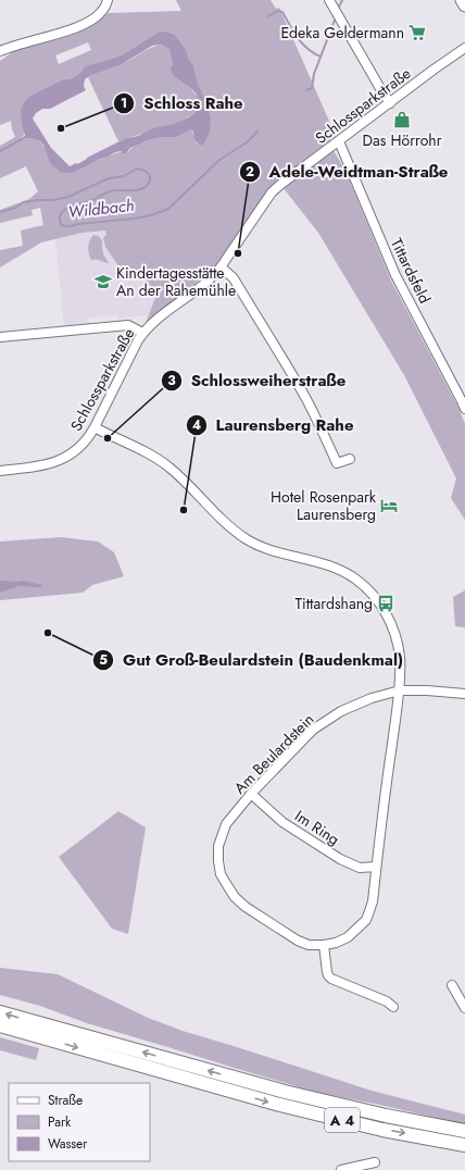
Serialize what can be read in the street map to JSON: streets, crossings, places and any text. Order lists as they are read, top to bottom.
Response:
{
  "streets": {
    "highway": ["A 4"],
    "street": [
      "Schlossparkstraße",
      "Tittardsfeld",
      "Am Beulardstein",
      "Im Ring"
    ]
  },
  "crossings": [
    ["Schlossparkstraße", "Tittardsfeld"],
    ["Am Beulardstein", "Im Ring"]
  ],
  "water": ["Wildbach"],
  "places": {
    "supermarket": ["Edeka Geldermann"],
    "shop": ["Das Hörrohr"],
    "other": [
      "Schloss Rahe",
      "Adele-Weidtman-Straße",
      "Schlossweiherstraße",
      "Laurensberg Rahe",
      "Gut Groß-Beulardstein (Baudenkmal)"
    ],
    "school or university": ["Kindertagesstätte An der Rahemühle"],
    "hotel": ["Hotel Rosenpark Laurensberg"],
    "bus stop": ["Tittardshang"]
  },
  "legend": ["Straße", "Park", "Wasser"]
}
